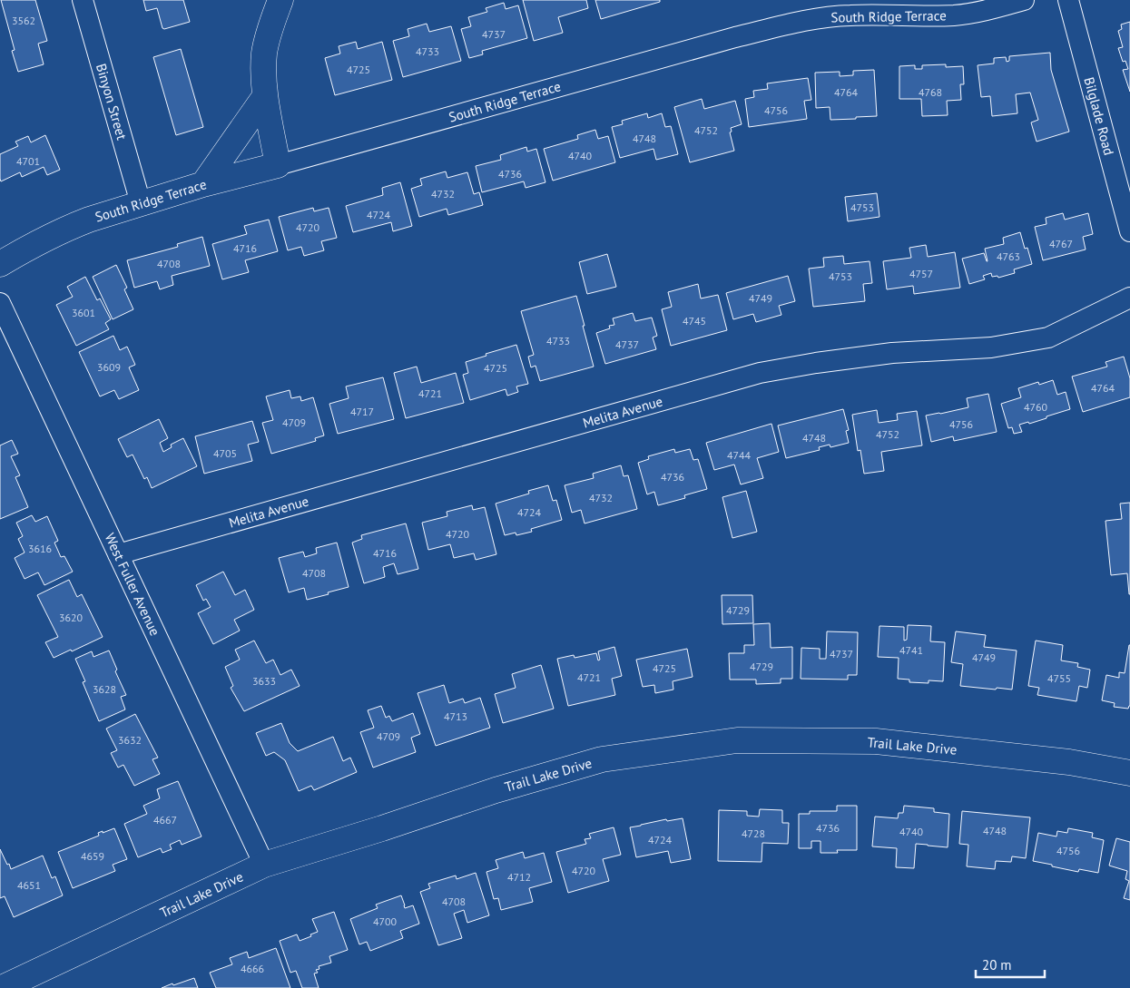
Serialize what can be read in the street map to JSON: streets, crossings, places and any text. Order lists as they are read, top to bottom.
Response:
{
  "streets": {
    "street": [
      "South Ridge Terrace",
      "Binyon Street",
      "Bilglade Road",
      "Melita Avenue",
      "West Fuller Avenue",
      "Trail Lake Drive"
    ]
  },
  "crossings": [
    ["South Ridge Terrace", "Binyon Street"],
    ["Melita Avenue", "West Fuller Avenue"],
    ["West Fuller Avenue", "Trail Lake Drive"]
  ],
  "house_numbers": [
    "3562",
    "4737",
    "4733",
    "4725",
    "4764",
    "4768",
    "4756",
    "4752",
    "4748",
    "4740",
    "4701",
    "4736",
    "4732",
    "4753",
    "4724",
    "4720",
    "4767",
    "4716",
    "4763",
    "4708",
    "4757",
    "4753",
    "4749",
    "3601",
    "4745",
    "4733",
    "4737",
    "3609",
    "4725",
    "4764",
    "4721",
    "4760",
    "4717",
    "4709",
    "4756",
    "4752",
    "4748",
    "4705",
    "4744",
    "4736",
    "4732",
    "4724",
    "4720",
    "3616",
    "4716",
    "4708",
    "4729",
    "3620",
    "4741",
    "4737",
    "4749",
    "4729",
    "4725",
    "4721",
    "4755",
    "3633",
    "3628",
    "4713",
    "4709",
    "3632",
    "4667",
    "4736",
    "4748",
    "4740",
    "4728",
    "4724",
    "4756",
    "4659",
    "4720",
    "4712",
    "4651",
    "4708",
    "4700",
    "4666"
  ],
  "scale_bar": "20 m"
}
